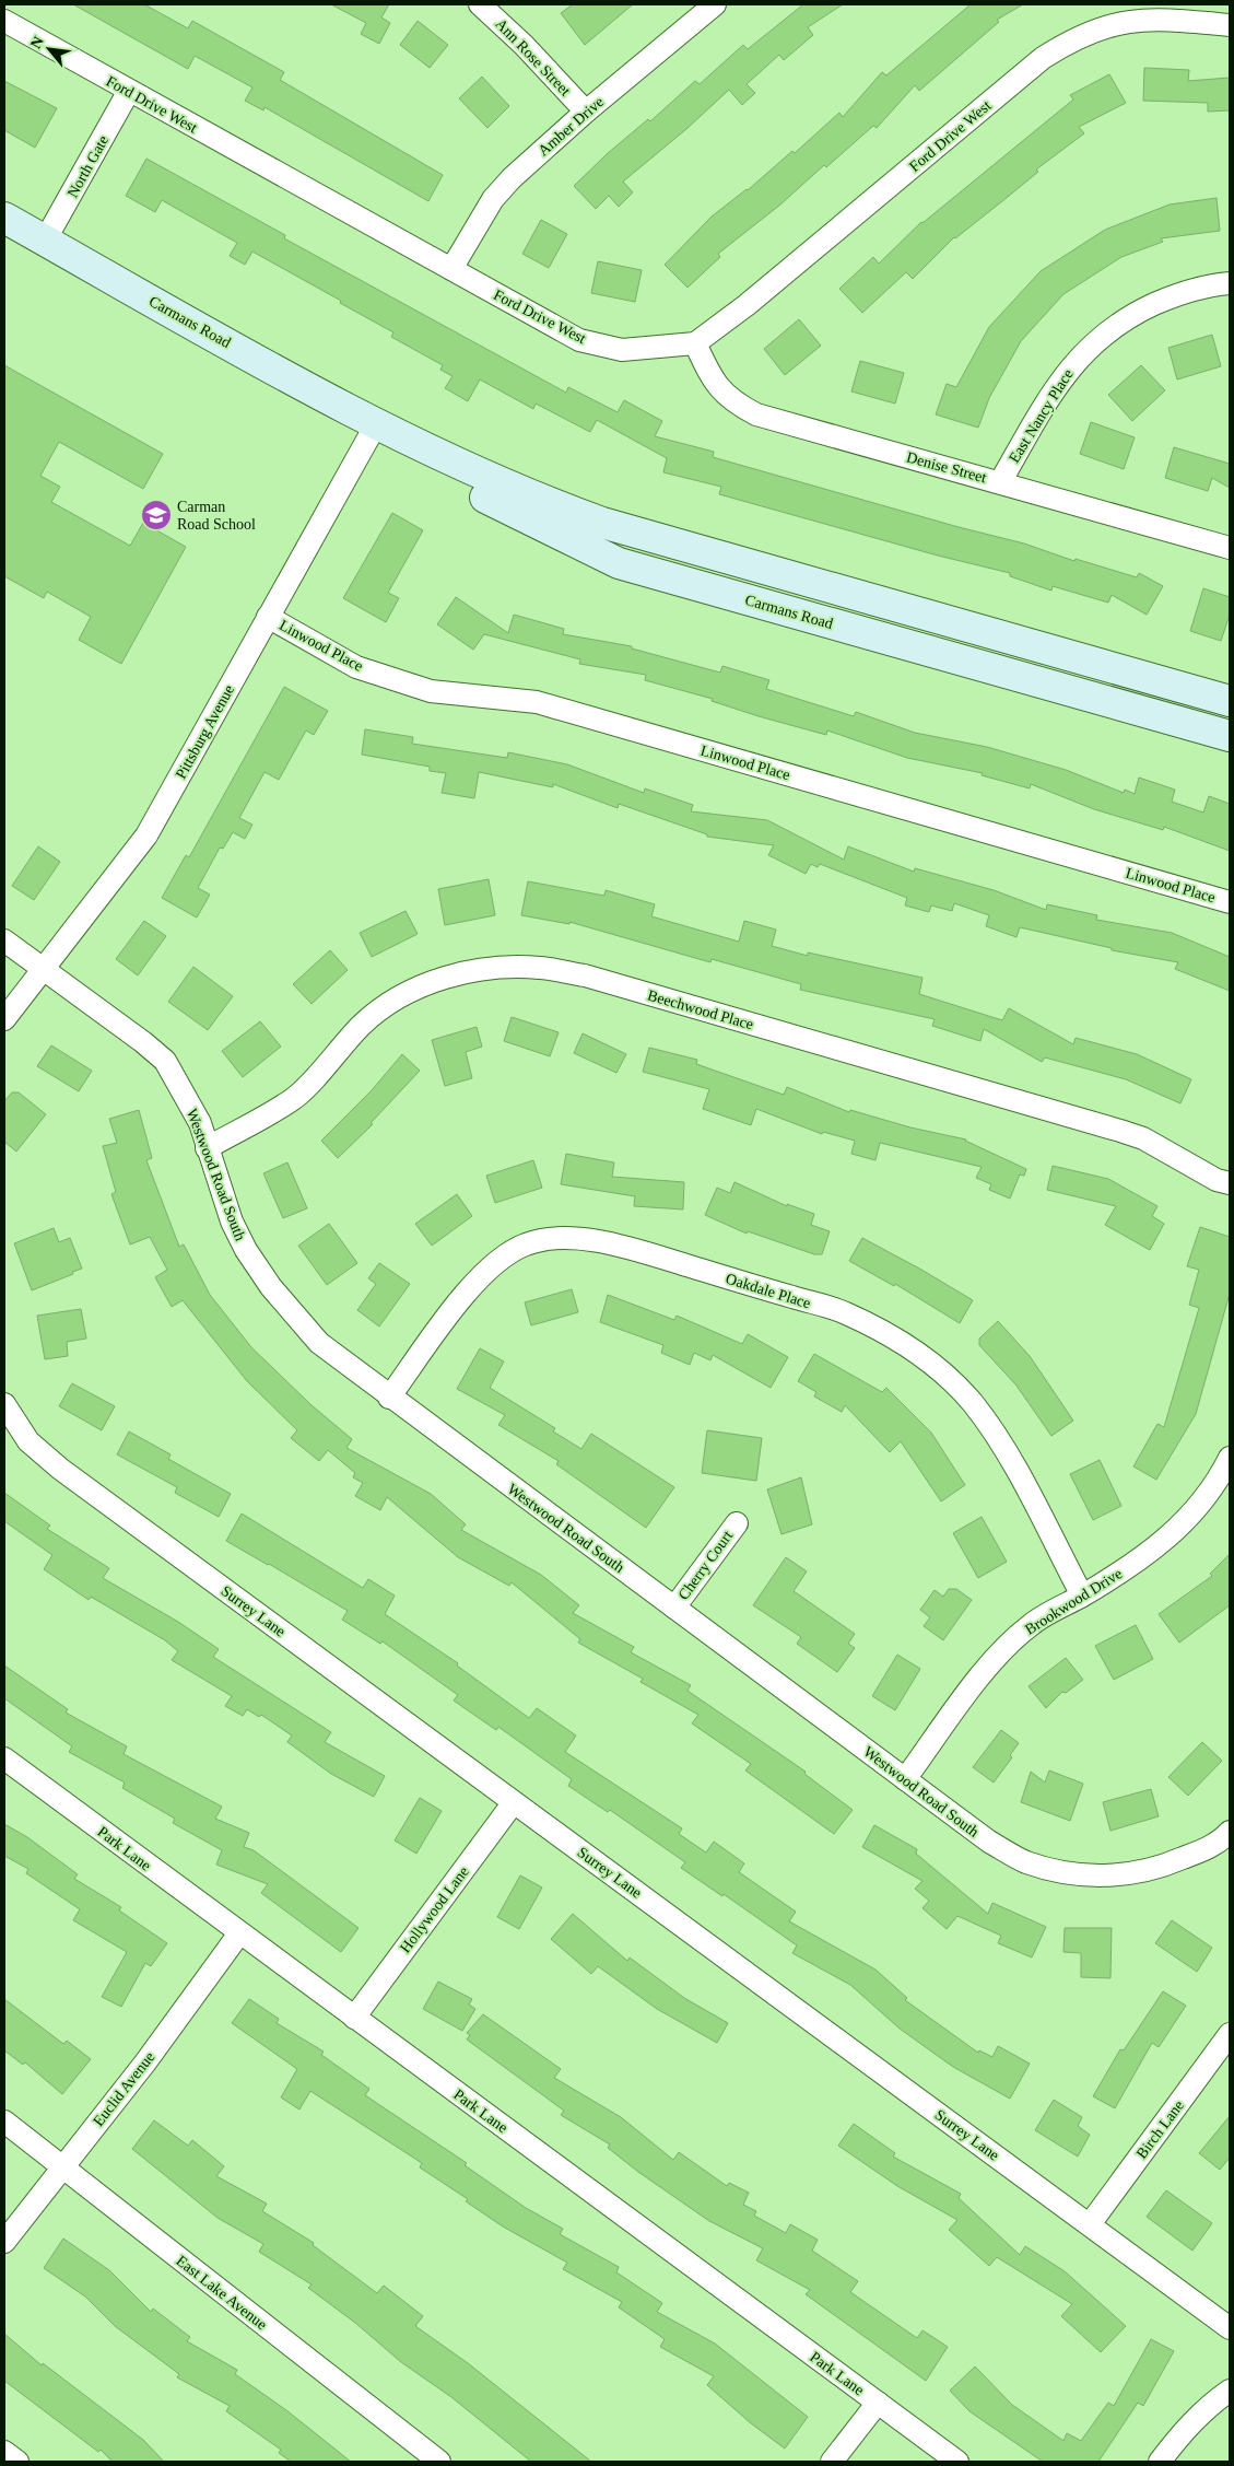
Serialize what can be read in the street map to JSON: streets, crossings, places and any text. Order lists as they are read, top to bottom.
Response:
{
  "streets": {
    "street": [
      "Ann Rose Street",
      "Ford Drive West",
      "Amber Drive",
      "North Gate",
      "Carmans Road",
      "East Nancy Place",
      "Denise Street",
      "Linwood Place",
      "Pittsburg Avenue",
      "Beechwood Place",
      "Westwood Road South",
      "Oakdale Place",
      "Cherry Court",
      "Brookwood Drive",
      "Surrey Lane",
      "Park Lane",
      "Hollywood Lane",
      "Euclid Avenue",
      "Birch Lane",
      "East Lake Avenue"
    ]
  },
  "crossings": [
    ["Ann Rose Street", "Amber Drive"],
    ["Ford Drive West", "Amber Drive"],
    ["Ford Drive West", "North Gate"],
    ["Ford Drive West", "Denise Street"],
    ["North Gate", "Carmans Road"],
    ["Carmans Road", "Pittsburg Avenue"],
    ["East Nancy Place", "Denise Street"],
    ["Linwood Place", "Pittsburg Avenue"],
    ["Pittsburg Avenue", "Westwood Road South"],
    ["Beechwood Place", "Westwood Road South"],
    ["Westwood Road South", "Oakdale Place"],
    ["Westwood Road South", "Cherry Court"],
    ["Westwood Road South", "Brookwood Drive"],
    ["Oakdale Place", "Brookwood Drive"],
    ["Surrey Lane", "Hollywood Lane"],
    ["Surrey Lane", "Birch Lane"],
    ["Park Lane", "Hollywood Lane"],
    ["Park Lane", "Euclid Avenue"],
    ["Euclid Avenue", "East Lake Avenue"]
  ],
  "places": {
    "school or university": ["Carman Road School"]
  },
  "north": "top left"
}
